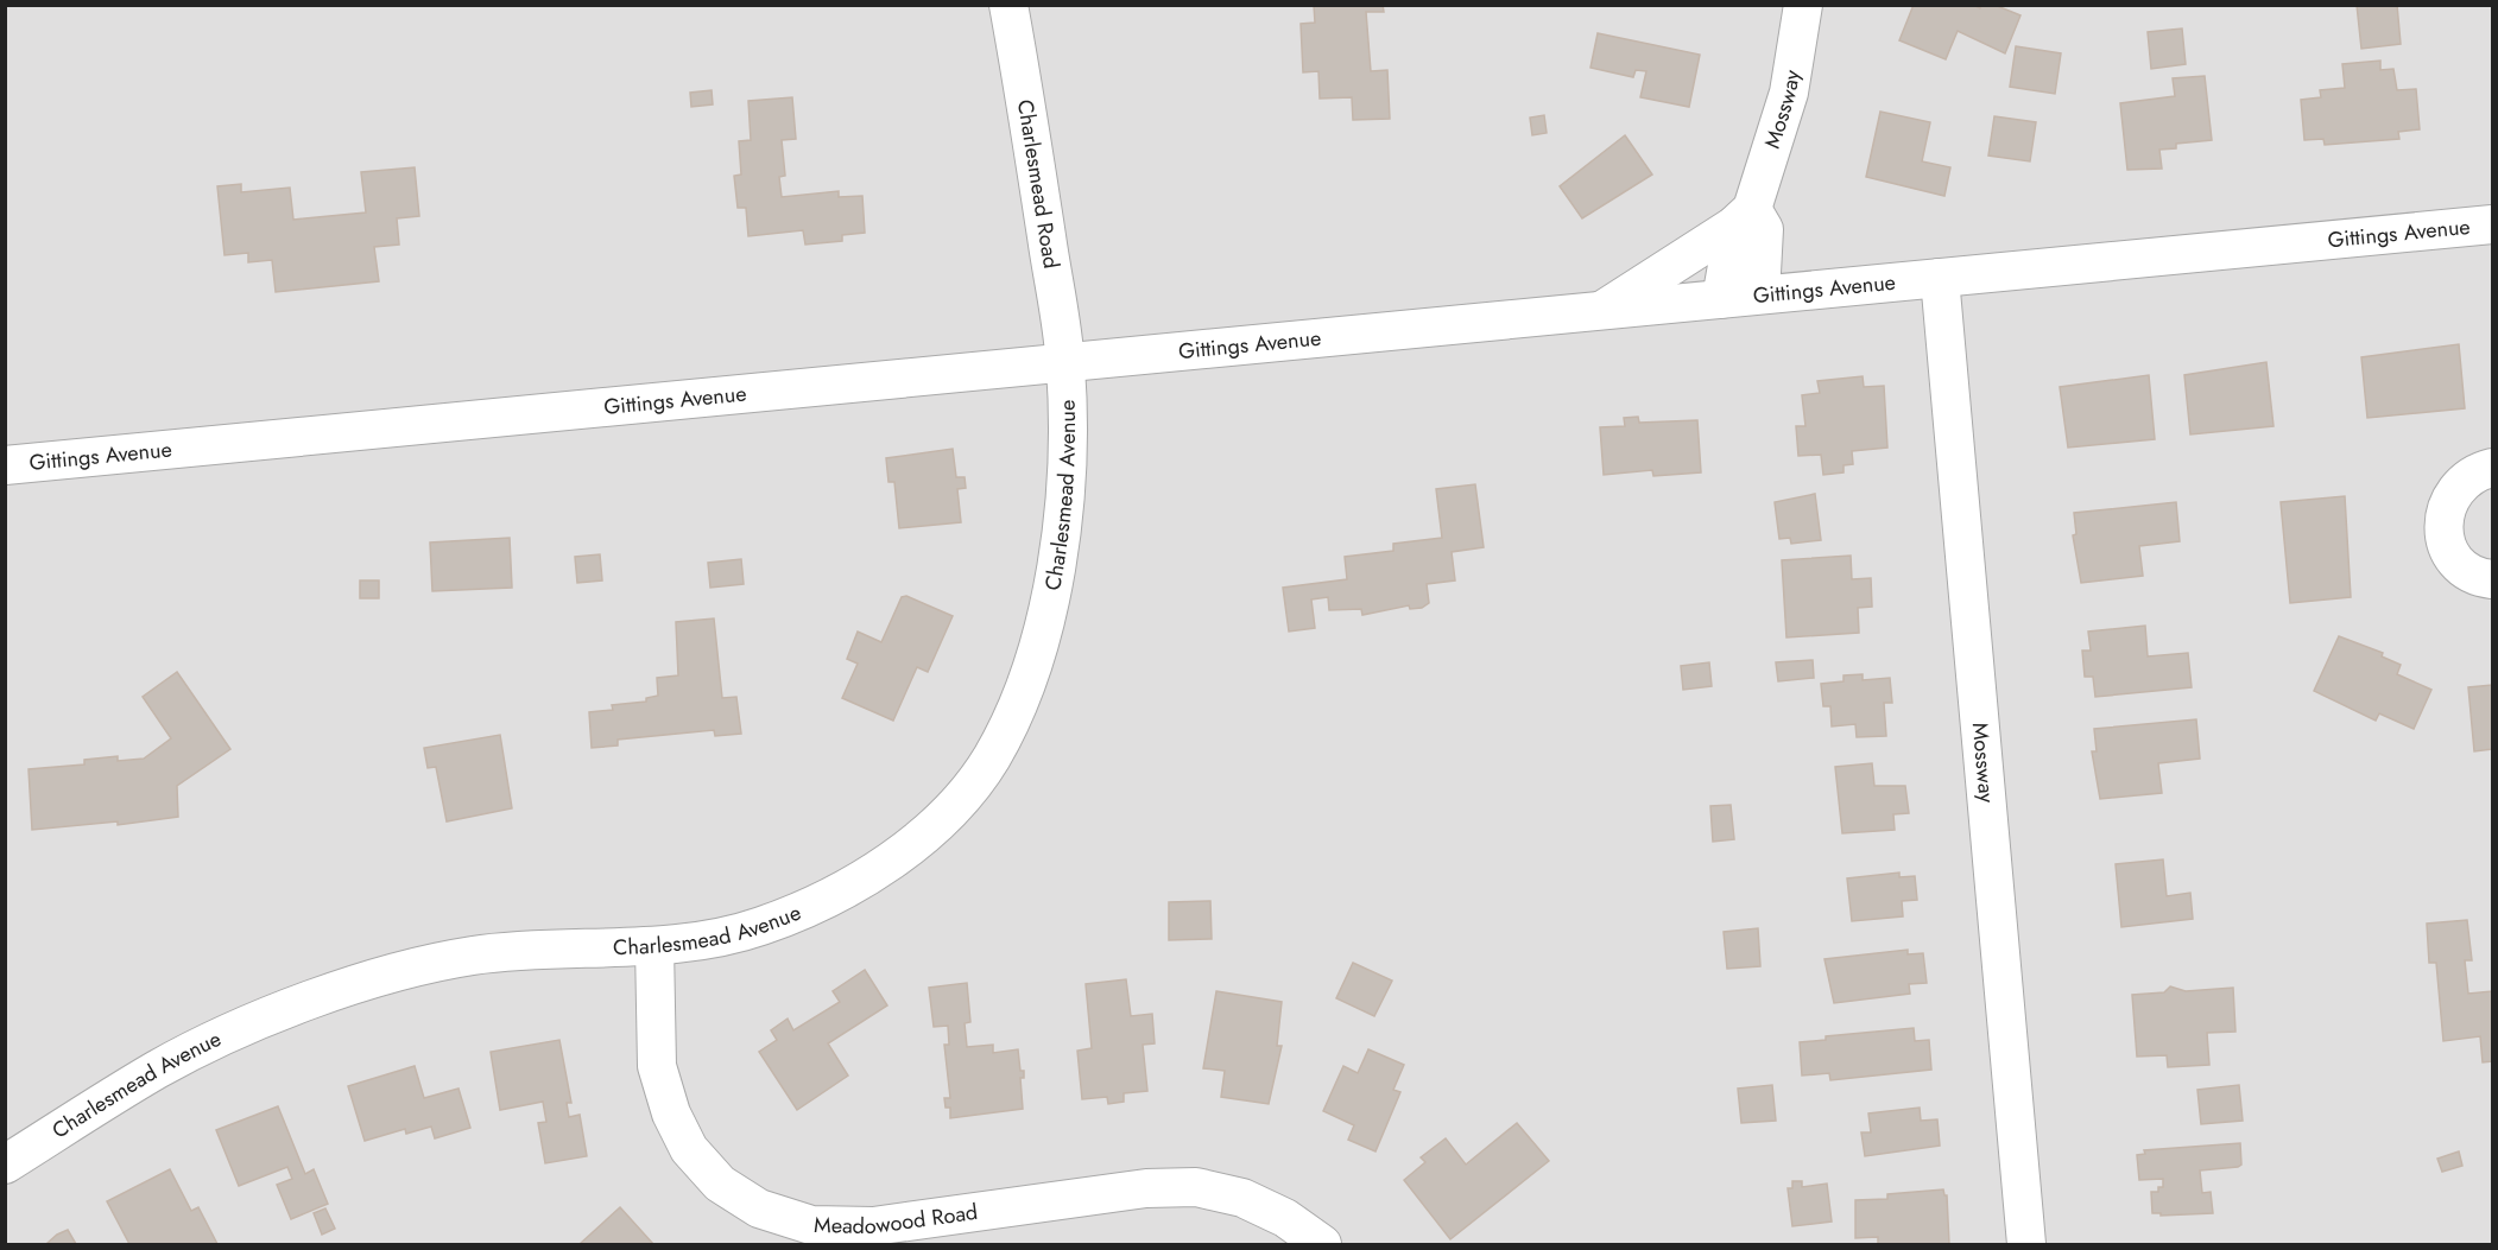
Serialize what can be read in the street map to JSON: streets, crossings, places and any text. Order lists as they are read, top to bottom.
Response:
{
  "streets": {
    "street": [
      "Mossway",
      "Charlesmead Road",
      "Gittings Avenue",
      "Charlesmead Avenue",
      "Meadowood Road"
    ]
  },
  "crossings": [
    ["Mossway", "Gittings Avenue"],
    ["Charlesmead Road", "Gittings Avenue"],
    ["Charlesmead Road", "Charlesmead Avenue"],
    ["Gittings Avenue", "Charlesmead Avenue"],
    ["Charlesmead Avenue", "Meadowood Road"]
  ]
}
